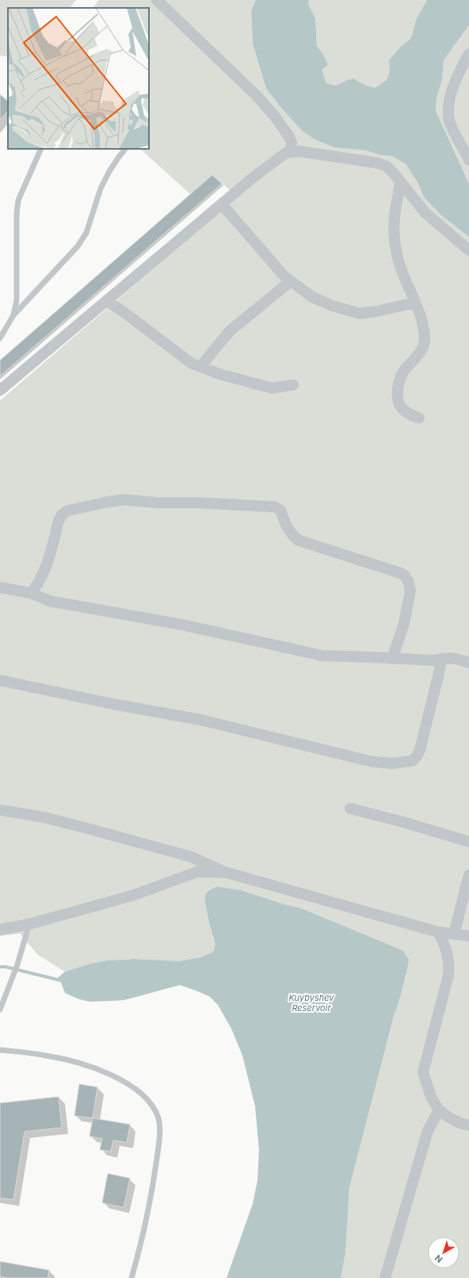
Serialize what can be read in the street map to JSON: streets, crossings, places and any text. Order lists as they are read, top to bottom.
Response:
{
  "water": ["Kuybyshev Reservoir"],
  "north": "bottom left"
}
